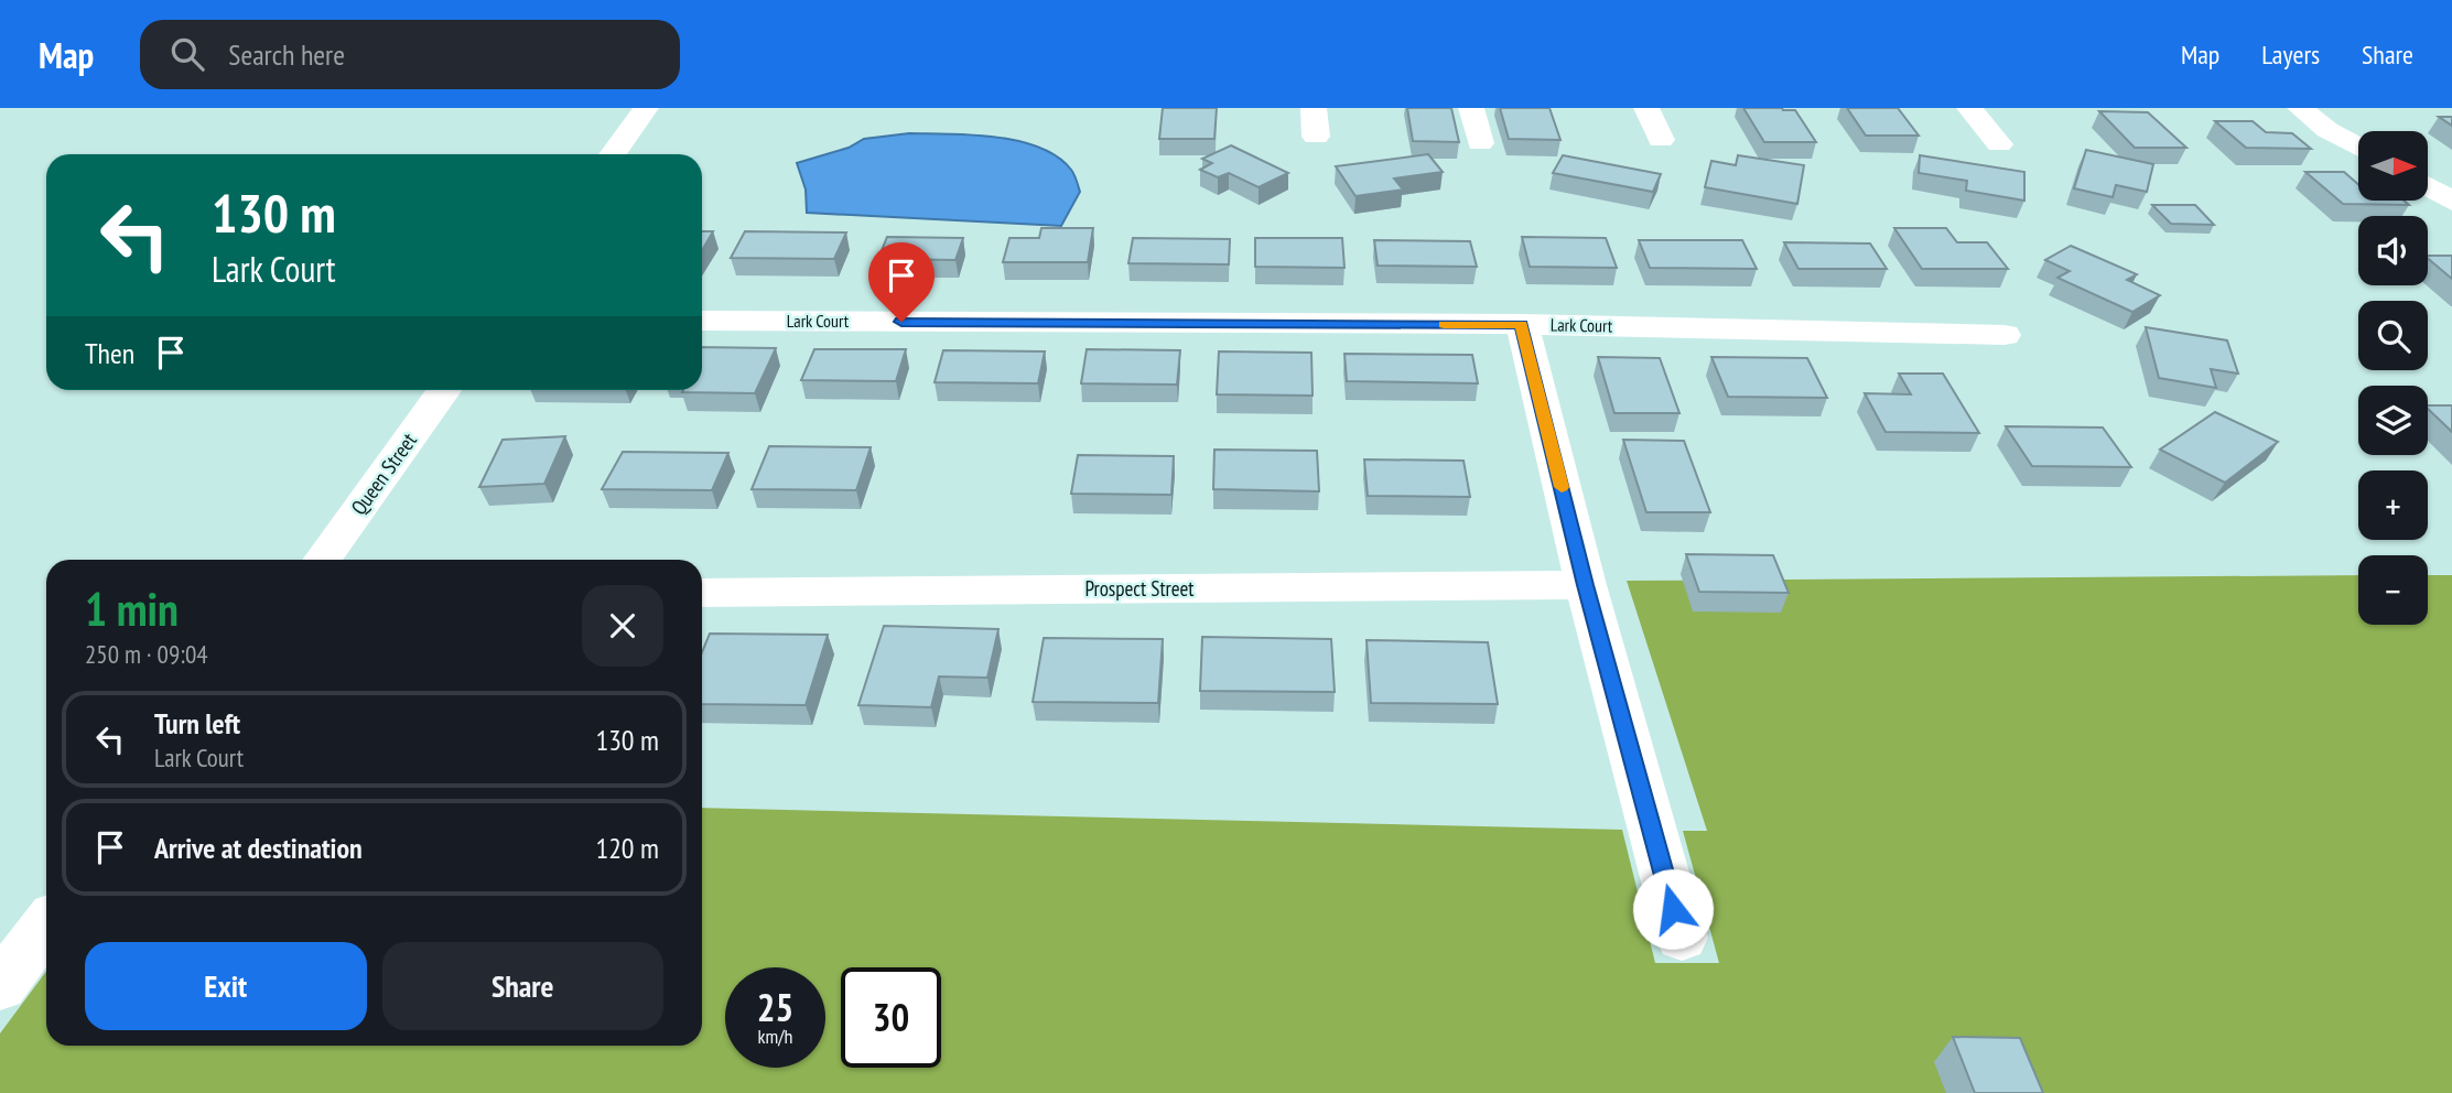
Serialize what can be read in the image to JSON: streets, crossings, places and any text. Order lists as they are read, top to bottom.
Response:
{
  "streets": {
    "street": ["Lark Court", "Queen Street", "Prospect Street"]
  },
  "north": "right",
  "page": {
    "header": "Map",
    "search": "Search here",
    "nav": ["Map", "Layers", "Share"],
    "map_buttons": ["+", "−"],
    "turn": ["130 m", "Lark Court"],
    "then": "Then",
    "heading": ["1 min", "250 m · 09:04"],
    "list": [
      {
        "name": "Turn left",
        "note": "Lark Court",
        "value": "130 m"
      },
      {
        "name": "Arrive at destination",
        "value": "120 m"
      }
    ],
    "buttons": ["Exit", "Share"],
    "speed": "25 km/h",
    "limit": "30"
  }
}
